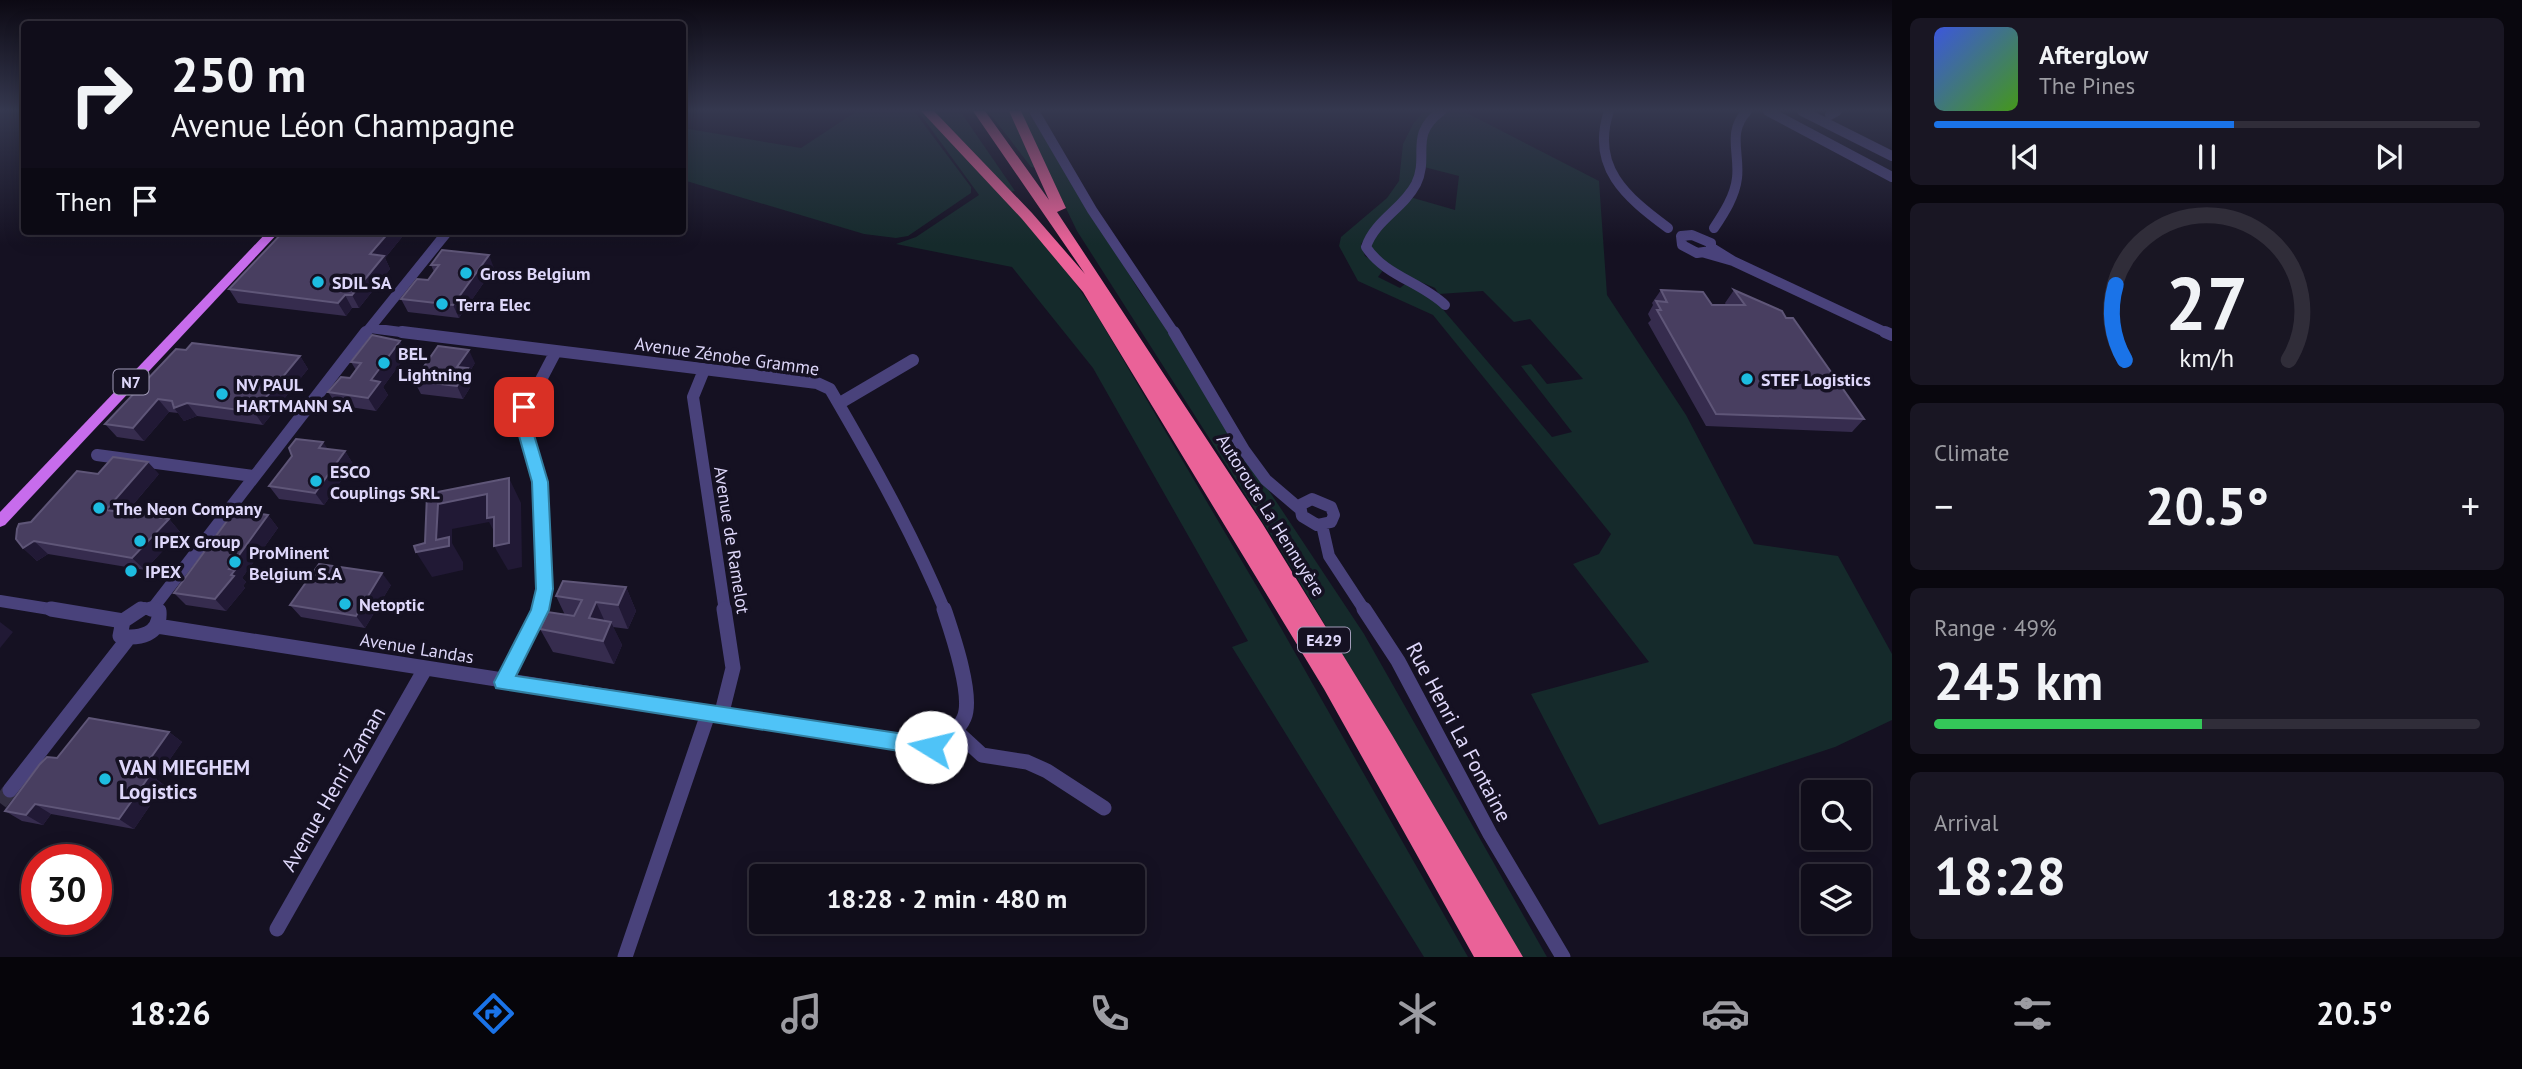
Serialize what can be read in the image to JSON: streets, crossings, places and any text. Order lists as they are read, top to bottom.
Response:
{
  "streets": {
    "highway": ["Autoroute La Hennuyère", "E429"],
    "main road": ["N7"],
    "street": [
      "Avenue Zénobe Gramme",
      "Avenue de Ramelot",
      "Avenue Landas",
      "Rue Henri La Fontaine",
      "Avenue Henri Zaman"
    ]
  },
  "crossings": [
    ["Avenue Zénobe Gramme", "Avenue de Ramelot"],
    ["Avenue Zénobe Gramme", "Avenue Landas"],
    ["Autoroute La Hennuyère", "E429"],
    ["Avenue de Ramelot", "Avenue Landas"],
    ["Avenue Landas", "Avenue Henri Zaman"]
  ],
  "places": [
    "Gross Belgium",
    "SDIL SA",
    "Terra Elec",
    "BEL Lightning",
    "STEF Logistics",
    "NV PAUL HARTMANN SA",
    "ESCO Couplings SRL",
    "The Neon Company",
    "IPEX Group",
    "ProMinent Belgium S.A",
    "IPEX",
    "Netoptic",
    "VAN MIEGHEM Logistics"
  ],
  "page": {
    "turn": ["250 m", "Avenue Léon Champagne"],
    "song": ["Afterglow", "The Pines"],
    "then": "Then",
    "tile": [
      "Climate",
      ["Range · 49%", "245 km"],
      ["Arrival", "18:28"]
    ],
    "heat": ["−", "20.5°", "+"],
    "limit": "30",
    "trip": "18:28 · 2 min · 480 m",
    "tabs": ["18:26", "20.5°"],
    "gauge": ["27", "km/h"]
  }
}
